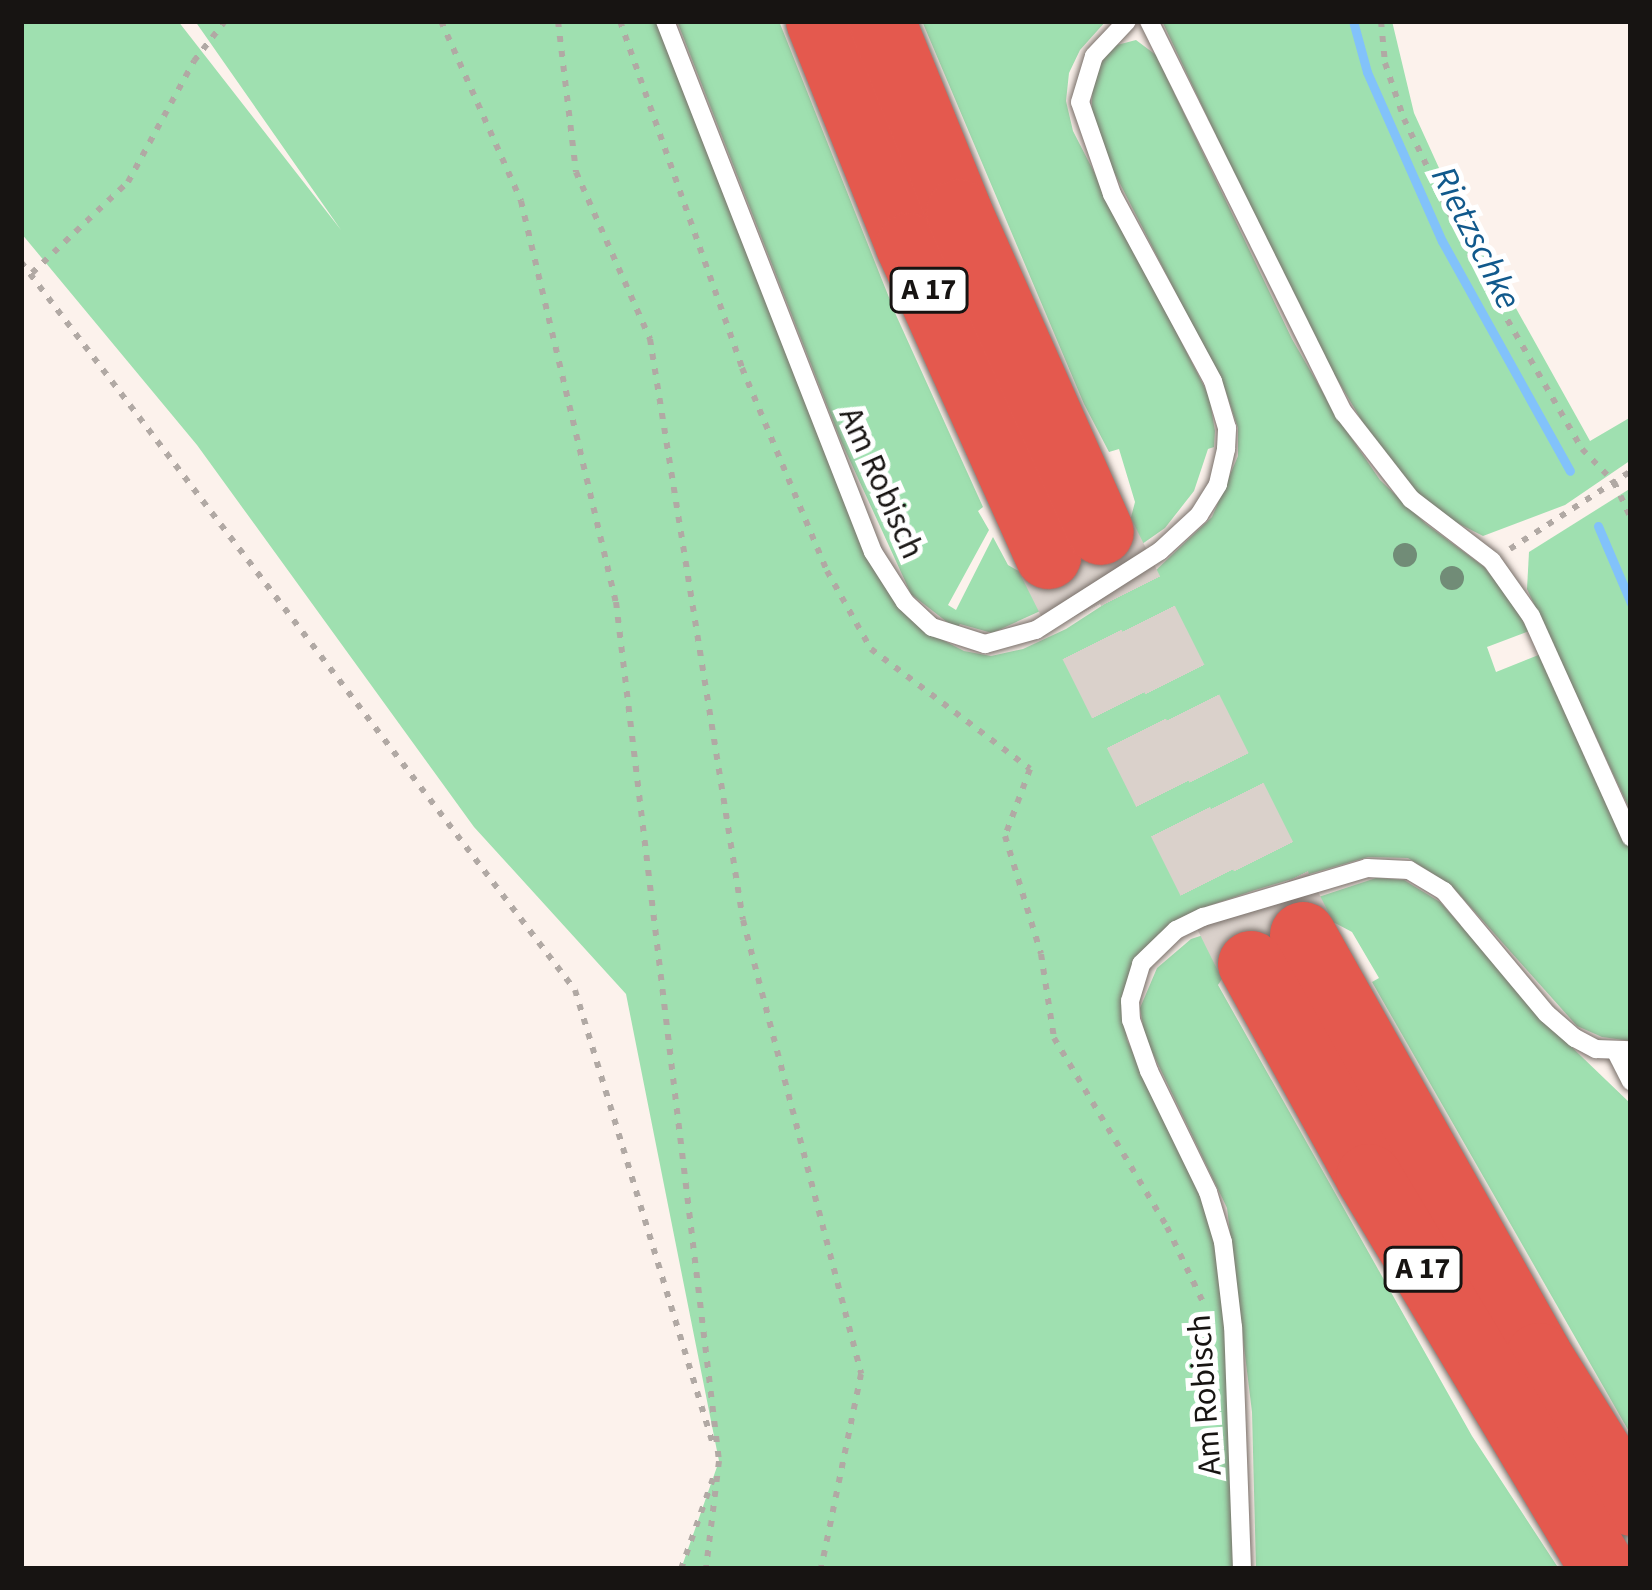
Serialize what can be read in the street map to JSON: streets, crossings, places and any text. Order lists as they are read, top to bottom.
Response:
{
  "streets": {
    "highway": ["A 17"],
    "lane": ["Am Robisch"]
  },
  "water": ["Rietzschke"]
}
